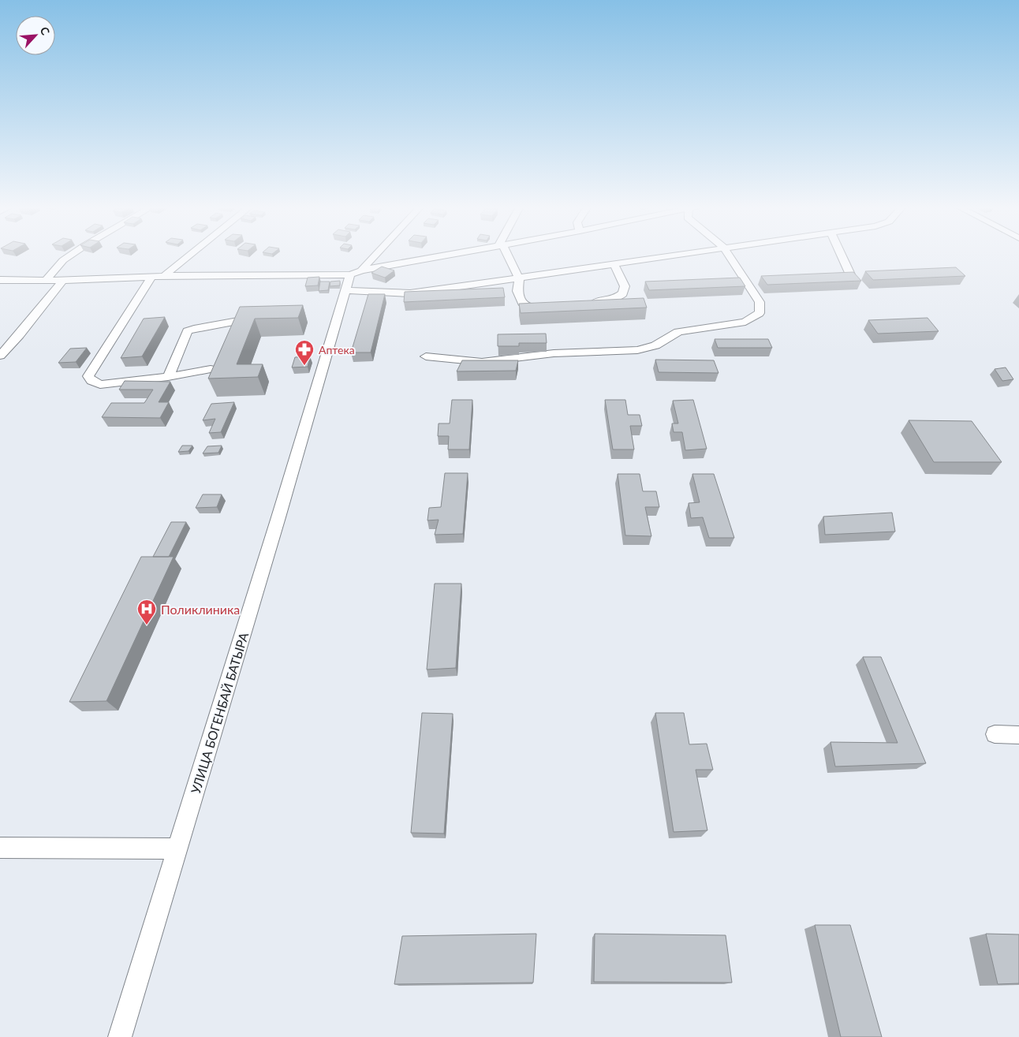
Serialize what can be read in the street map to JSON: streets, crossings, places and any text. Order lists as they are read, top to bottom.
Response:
{
  "streets": {
    "street": ["УЛИЦА БОГЕНБАЙ БАТЫРА"]
  },
  "places": {
    "pharmacy": ["Аптека"],
    "hospital": ["Поликлиника"]
  },
  "north": "top right"
}
